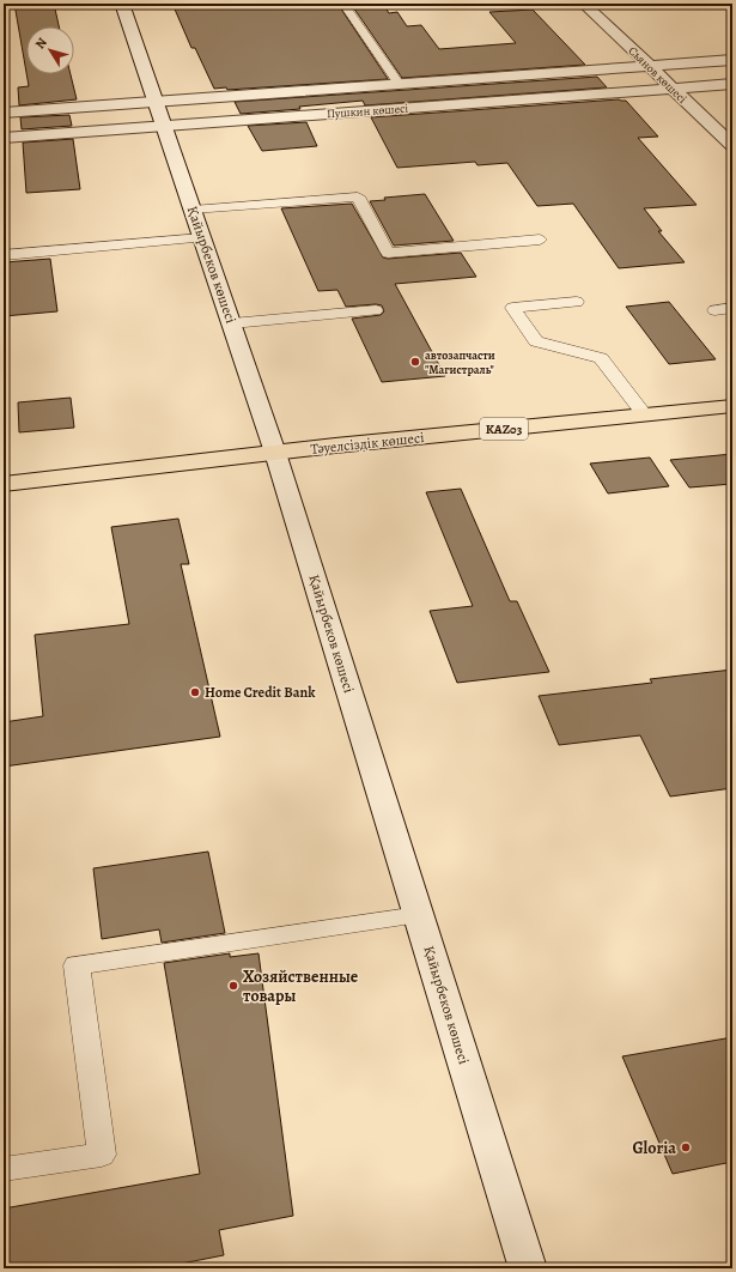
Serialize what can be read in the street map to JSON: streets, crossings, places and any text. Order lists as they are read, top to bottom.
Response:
{
  "streets": {
    "main road": ["KАZ03", "Тәуелсіздік көшесі"],
    "street": ["Сьянов көшесі", "Пушкин көшесі", "Қайырбеков көшесі"]
  },
  "crossings": [
    ["Сьянов көшесі", "Пушкин көшесі"],
    ["Пушкин көшесі", "Қайырбеков көшесі"],
    ["Қайырбеков көшесі", "Тәуелсіздік көшесі"]
  ],
  "places": [
    "автозапчасти \"Магистраль\"",
    "Home Credit Bank",
    "Хозяйственные товары",
    "Gloria"
  ],
  "north": "top left"
}
